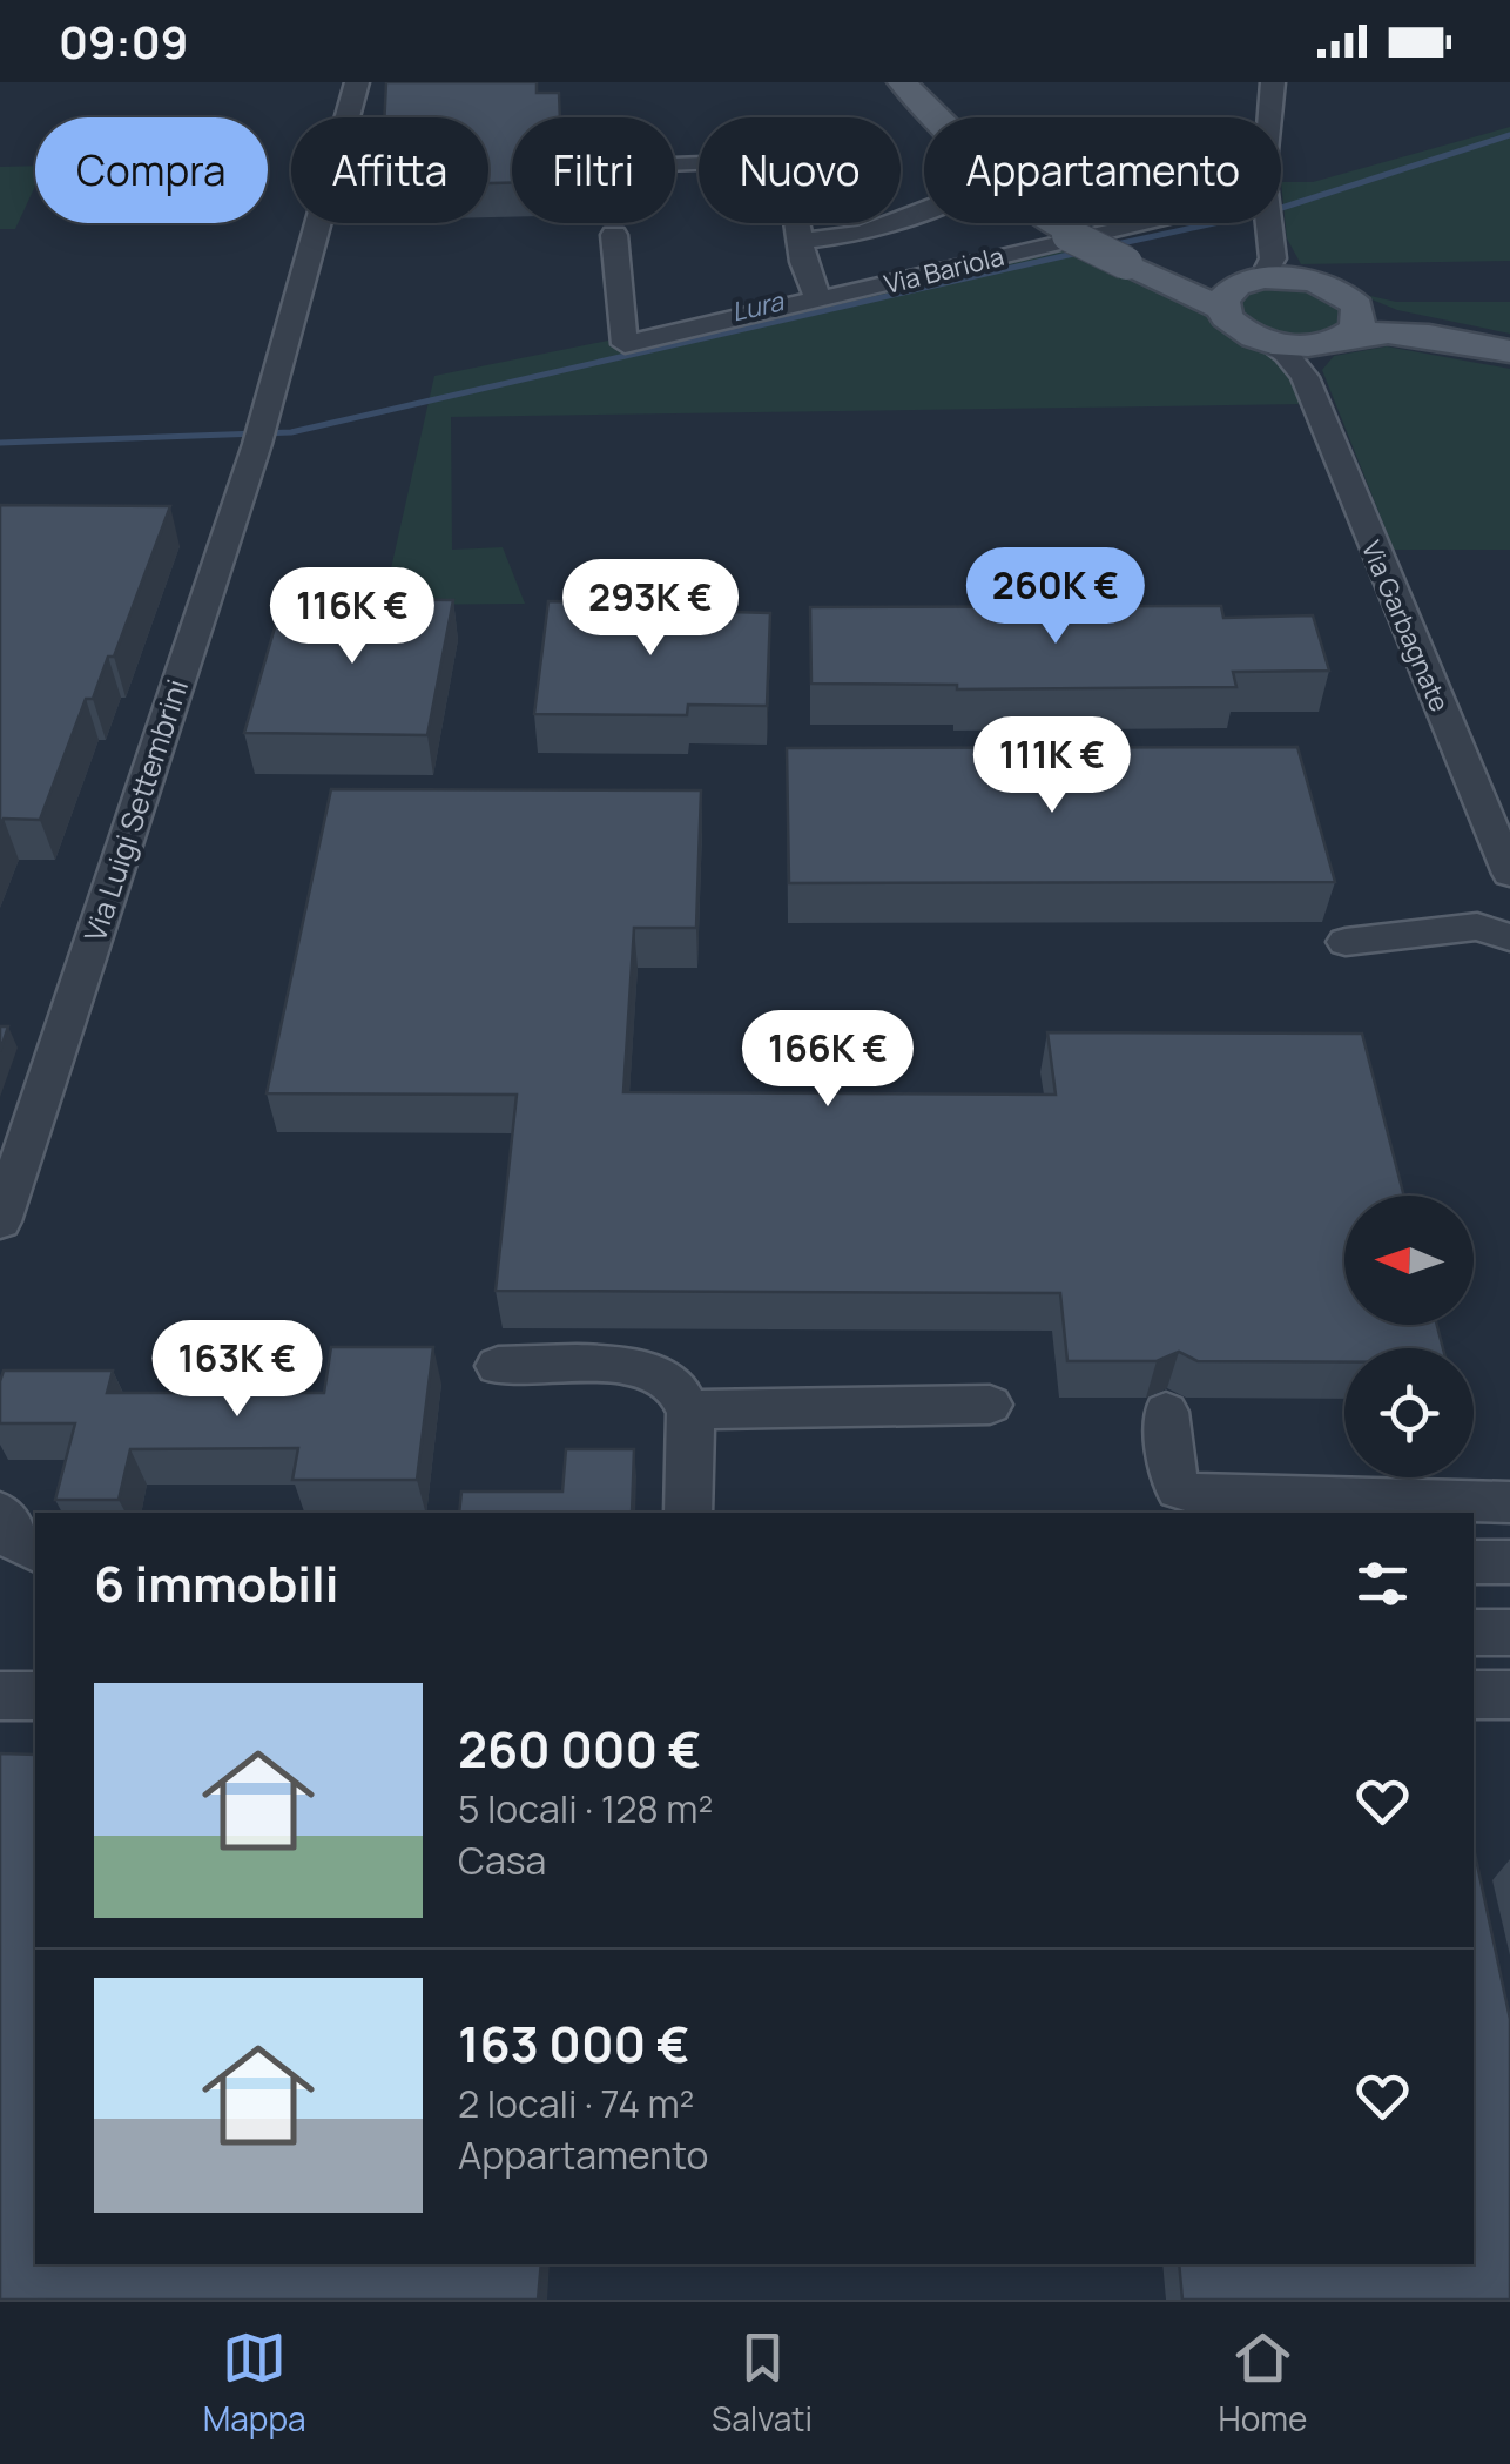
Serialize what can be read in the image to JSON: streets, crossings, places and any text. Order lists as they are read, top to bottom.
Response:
{
  "streets": {
    "street": ["Via Bariola", "Via Garbagnate", "Via Luigi Settembrini"]
  },
  "water": ["Lura"],
  "north": "left",
  "page": {
    "status": "09:09",
    "chip": [
      "Compra",
      "Affitta",
      "Filtri",
      "Nuovo",
      "Appartamento"
    ],
    "price": [
      "260K €",
      "293K €",
      "116K €",
      "111K €",
      "166K €",
      "163K €"
    ],
    "heading": "6 immobili",
    "list": [
      {
        "name": "260 000 €",
        "note": "5 locali · 128 m² · Casa"
      },
      {
        "name": "163 000 €",
        "note": "2 locali · 74 m² · Appartamento"
      }
    ],
    "tabs": ["Mappa", "Salvati", "Home"]
  }
}
